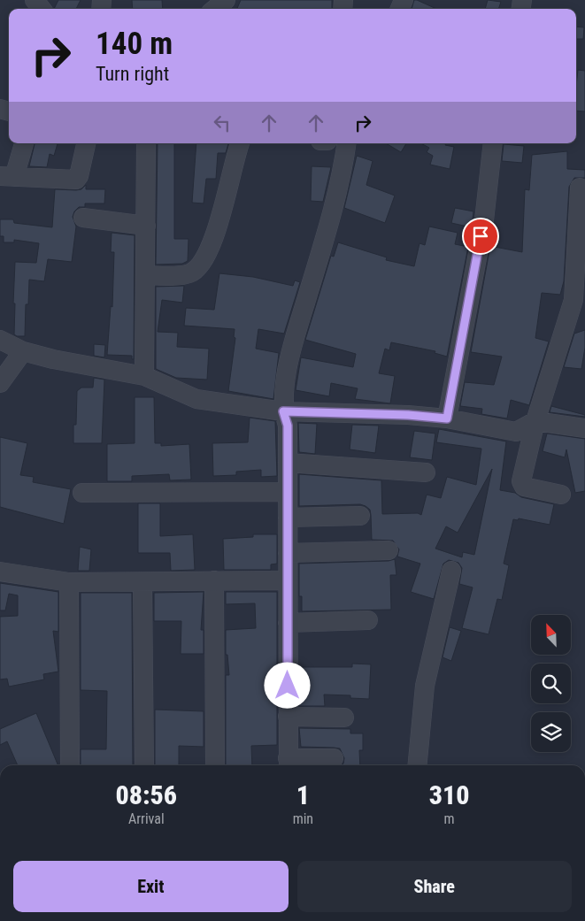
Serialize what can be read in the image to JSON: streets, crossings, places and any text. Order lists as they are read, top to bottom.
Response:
{
  "north": "top left",
  "page": {
    "turn": ["140 m", "Turn right"],
    "eta": [
      "08:56",
      "Arrival",
      "1",
      "min",
      "310",
      "m"
    ],
    "buttons": ["Exit", "Share"]
  }
}
